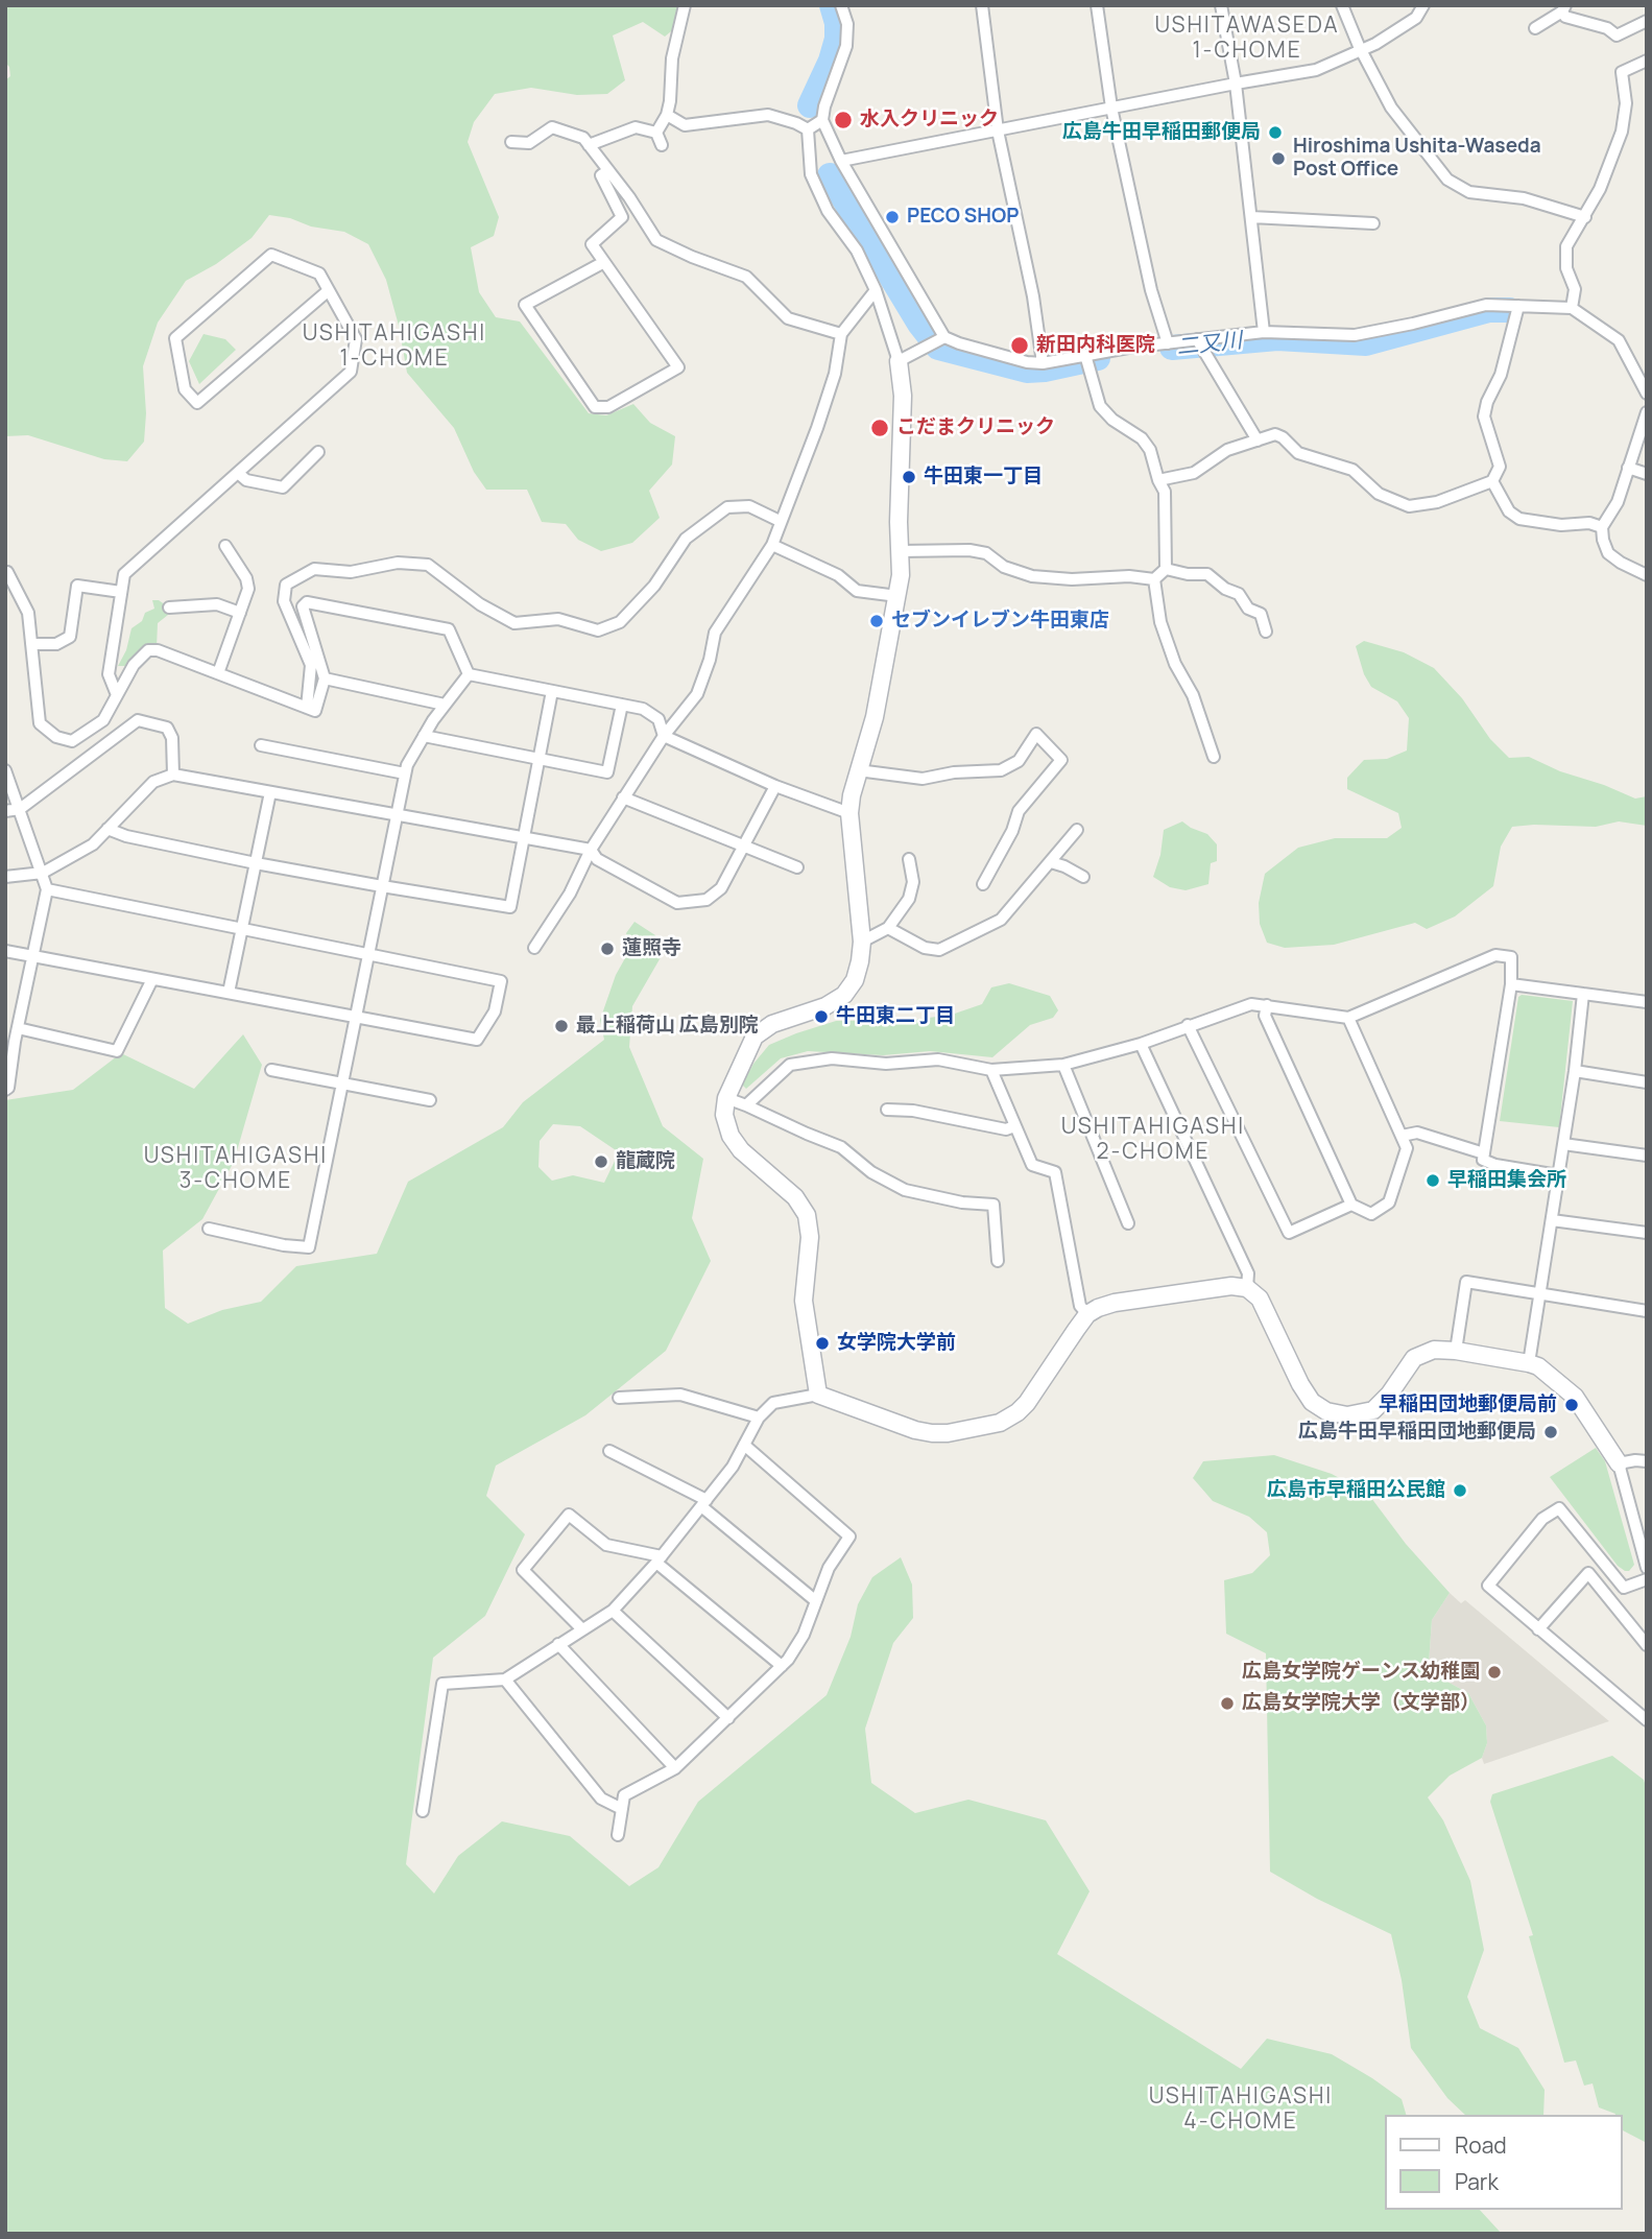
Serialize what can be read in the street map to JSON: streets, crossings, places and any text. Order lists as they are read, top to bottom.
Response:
{
  "districts": [
    "USHITAWASEDA 1-CHOME",
    "USHITAHIGASHI 1-CHOME",
    "USHITAHIGASHI 2-CHOME",
    "USHITAHIGASHI 3-CHOME",
    "USHITAHIGASHI 4-CHOME"
  ],
  "water": ["二又川"],
  "places": [
    "水入クリニック",
    "広島牛田早稲田郵便局",
    "Hiroshima Ushita-Waseda Post Office",
    "PECO SHOP",
    "新田内科医院",
    "こだまクリニック",
    "牛田東一丁目",
    "セブンイレブン牛田東店",
    "蓮照寺",
    "牛田東二丁目",
    "最上稲荷山 広島別院",
    "龍蔵院",
    "早稲田集会所",
    "女学院大学前",
    "早稲田団地郵便局前",
    "広島牛田早稲田団地郵便局",
    "広島市早稲田公民館",
    "広島女学院ゲーンス幼稚園",
    "広島女学院大学（文学部）"
  ],
  "legend": ["Road", "Park"]
}
